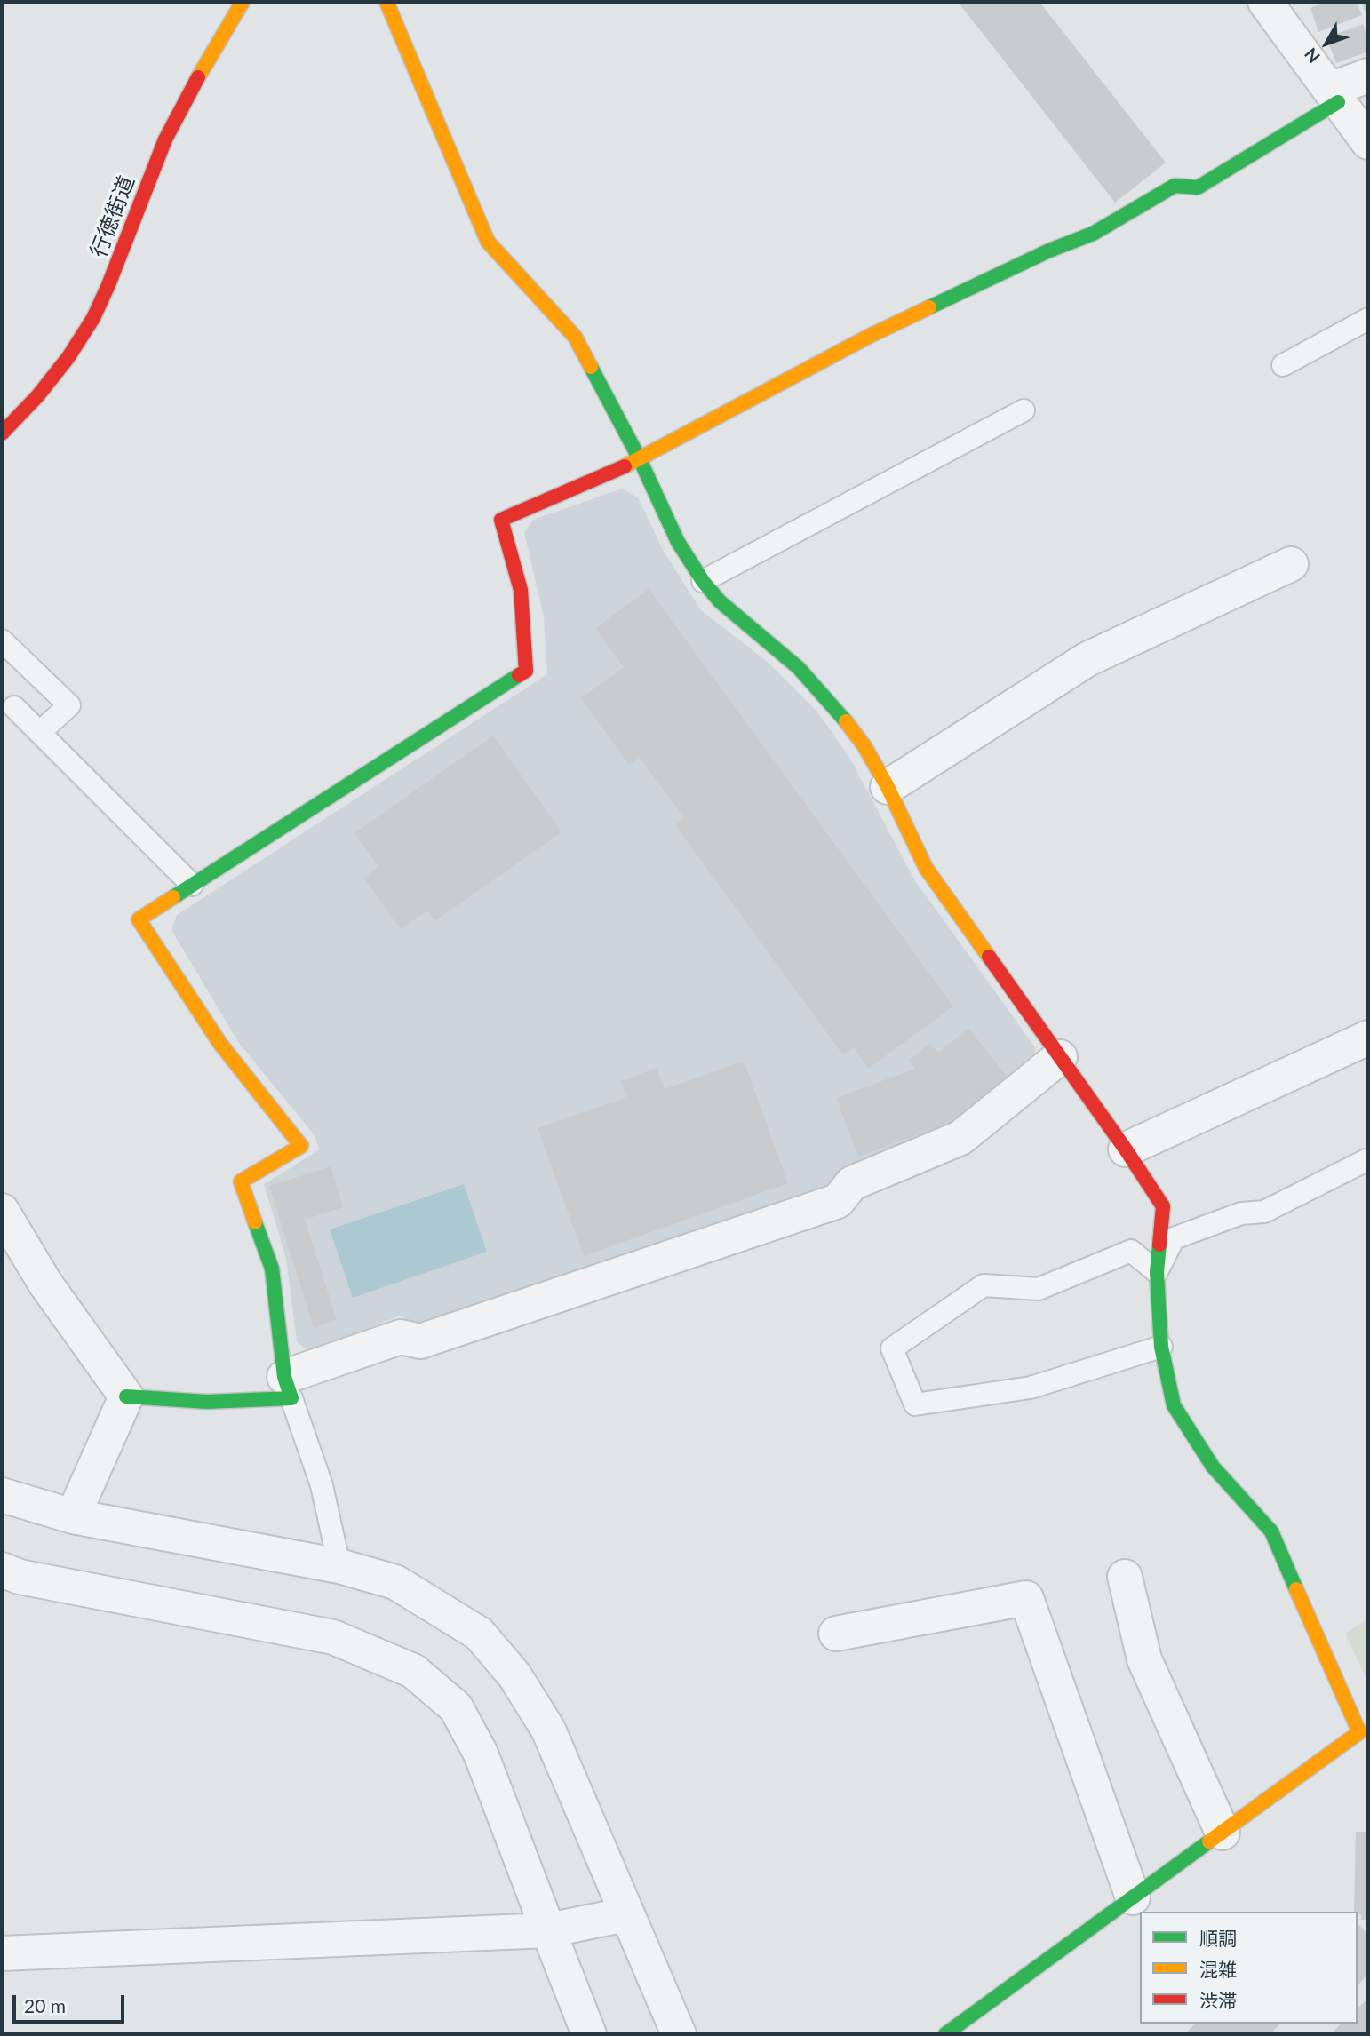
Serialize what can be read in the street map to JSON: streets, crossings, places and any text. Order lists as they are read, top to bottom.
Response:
{
  "streets": {
    "street": ["行徳街道"]
  },
  "legend": ["順調", "混雑", "渋滞"],
  "scale_bar": "20 m",
  "north": "bottom left"
}
